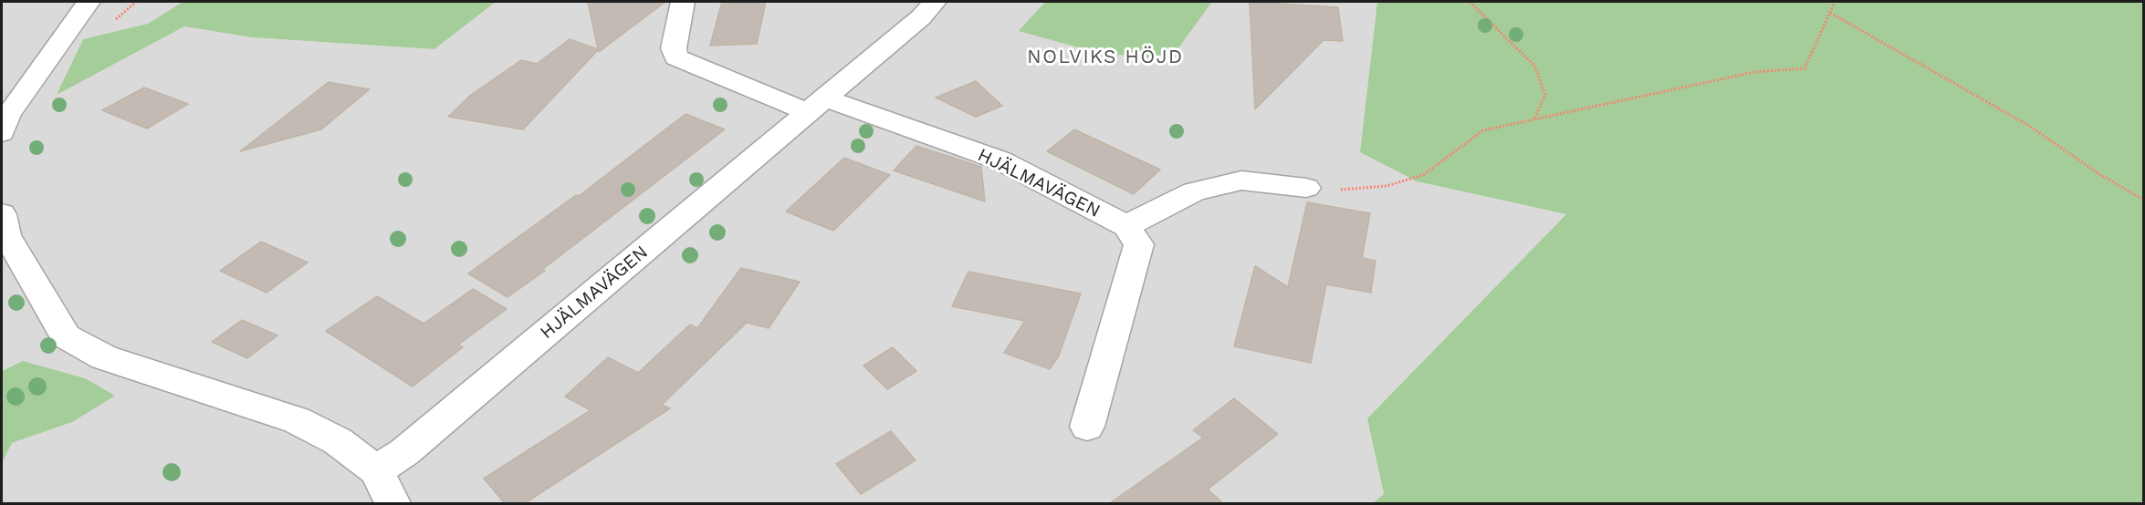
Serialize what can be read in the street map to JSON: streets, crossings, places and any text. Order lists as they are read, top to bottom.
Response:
{
  "streets": {
    "street": ["HJÄLMAVÄGEN"]
  },
  "districts": ["NOLVIKS HÖJD"]
}
